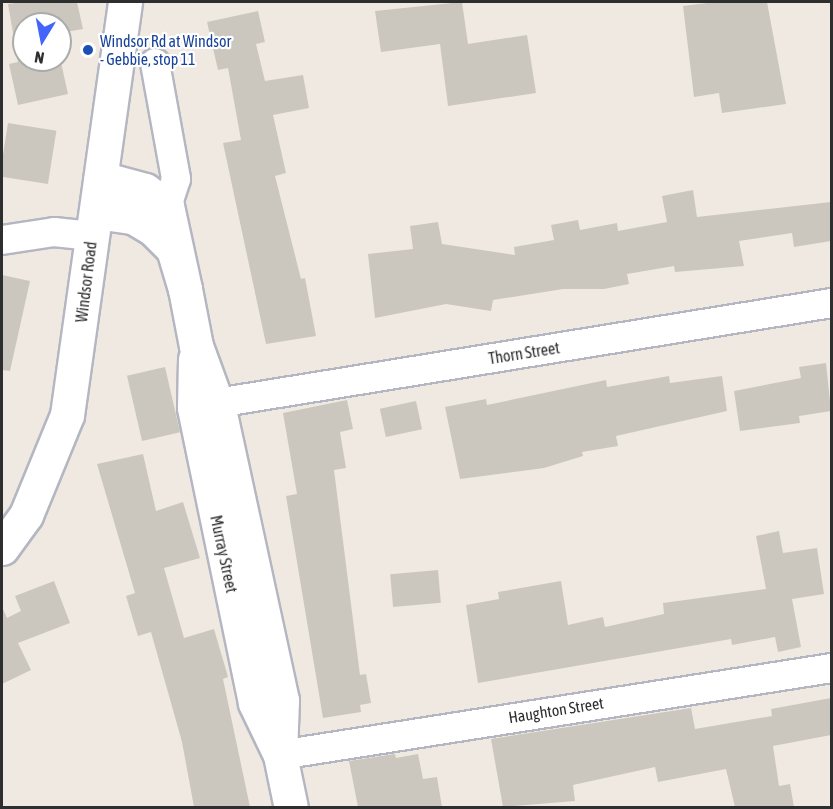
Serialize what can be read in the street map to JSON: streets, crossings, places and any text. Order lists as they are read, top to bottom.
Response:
{
  "streets": {
    "street": [
      "Windsor Road",
      "Thorn Street",
      "Murray Street",
      "Haughton Street"
    ]
  },
  "crossings": [
    ["Windsor Road", "Murray Street"],
    ["Thorn Street", "Murray Street"],
    ["Murray Street", "Haughton Street"]
  ],
  "places": ["Windsor Rd at Windsor - Gebbie, stop 11"],
  "north": "bottom"
}
